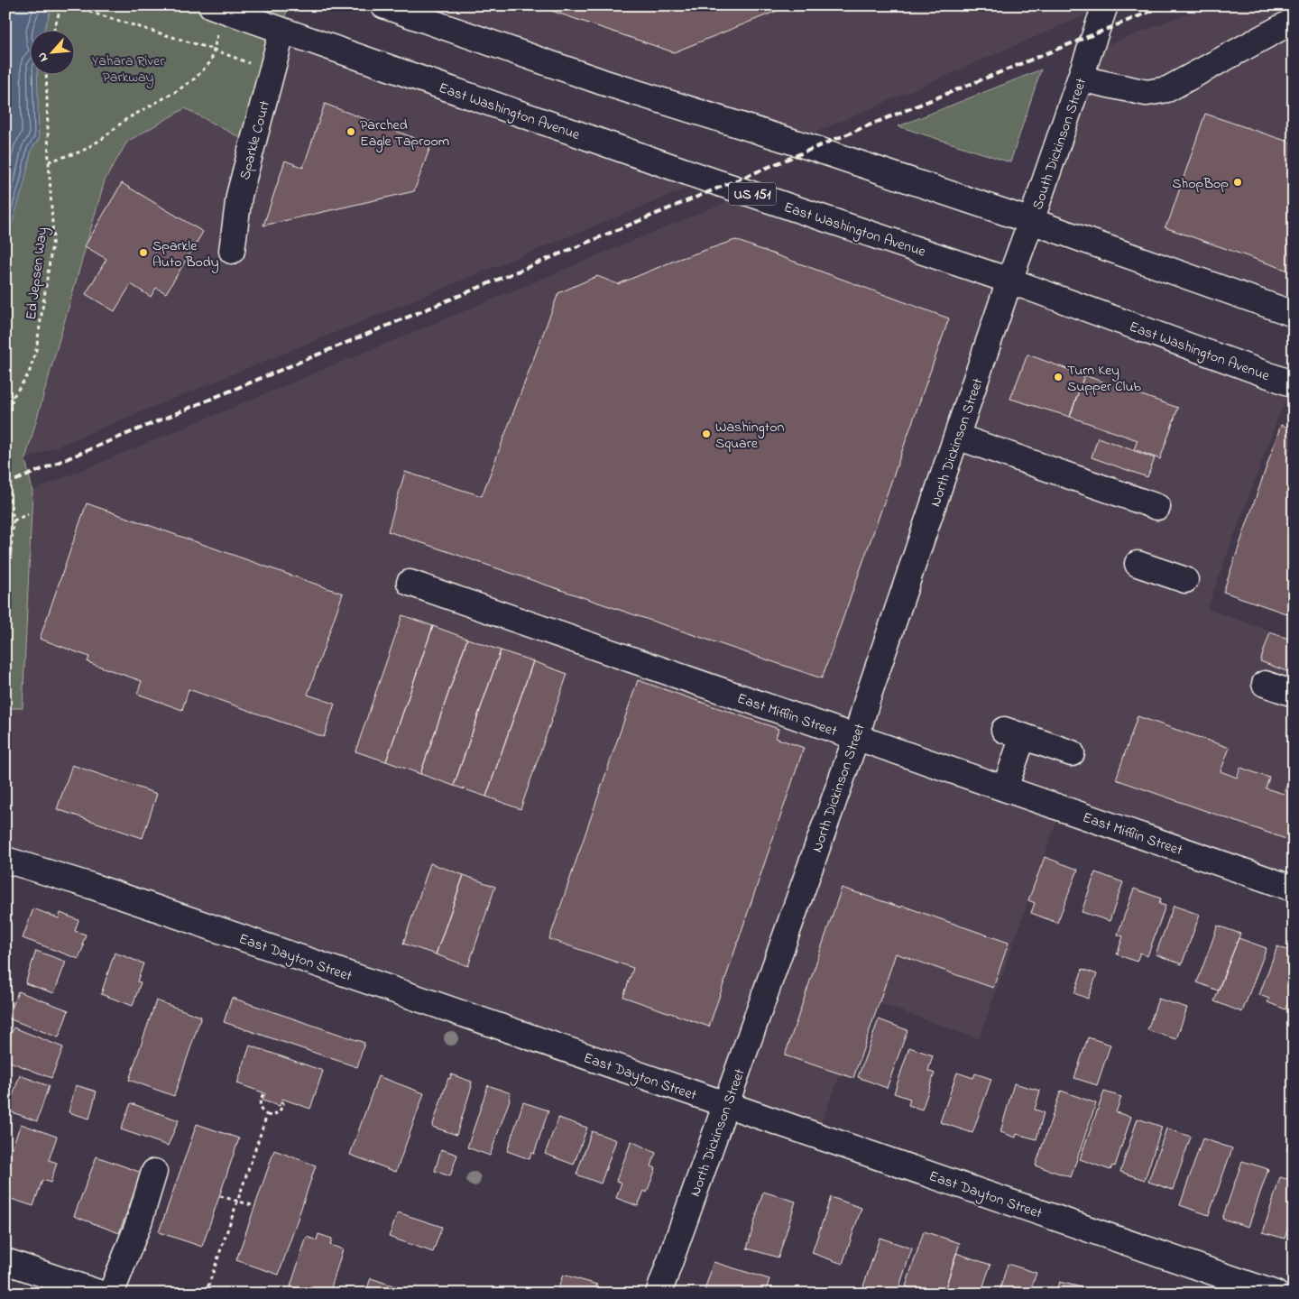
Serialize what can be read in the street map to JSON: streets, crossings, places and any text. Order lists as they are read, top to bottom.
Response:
{
  "streets": {
    "street": [
      "East Washington Avenue",
      "Sparkle Court",
      "South Dickinson Street",
      "US 151",
      "North Dickinson Street",
      "East Mifflin Street",
      "East Dayton Street"
    ],
    "path": ["Ed Jepsen Way"]
  },
  "crossings": [
    ["East Washington Avenue", "Sparkle Court"],
    ["East Washington Avenue", "South Dickinson Street"],
    ["East Washington Avenue", "North Dickinson Street"],
    ["South Dickinson Street", "North Dickinson Street"],
    ["North Dickinson Street", "East Mifflin Street"],
    ["North Dickinson Street", "East Dayton Street"]
  ],
  "parks": ["Yahara River Parkway"],
  "places": [
    "Parched Eagle Taproom",
    "ShopBop",
    "Sparkle Auto Body",
    "Turn Key Supper Club",
    "Washington Square"
  ],
  "north": "bottom left"
}
